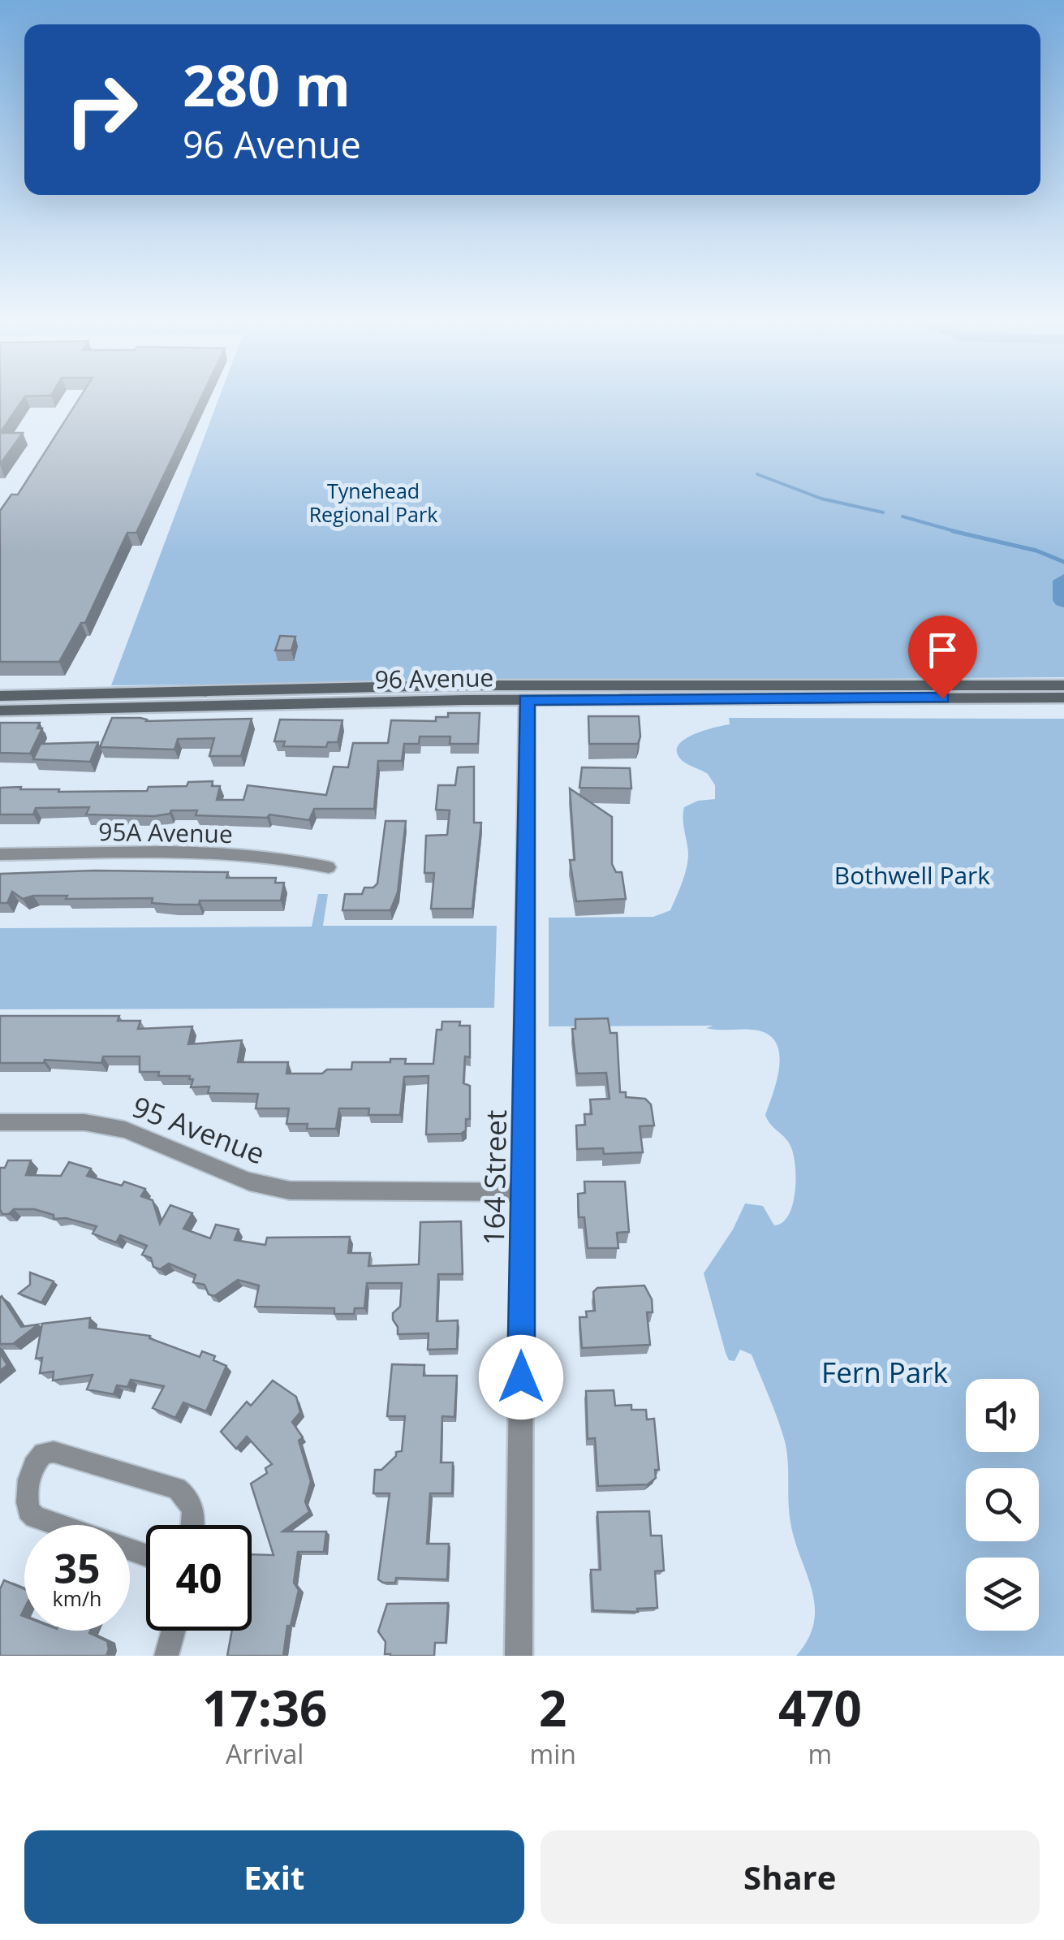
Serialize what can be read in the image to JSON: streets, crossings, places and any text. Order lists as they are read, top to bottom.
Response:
{
  "streets": {
    "main road": ["96 Avenue"],
    "street": ["95A Avenue", "95 Avenue", "164 Street"]
  },
  "crossings": [
    ["96 Avenue", "164 Street"],
    ["95 Avenue", "164 Street"]
  ],
  "parks": ["Tynehead Regional Park", "Bothwell Park", "Fern Park"],
  "page": {
    "turn": ["280 m", "96 Avenue"],
    "speed": "35 km/h",
    "limit": "40",
    "eta": [
      "17:36",
      "Arrival",
      "2",
      "min",
      "470",
      "m"
    ],
    "buttons": ["Exit", "Share"]
  }
}
